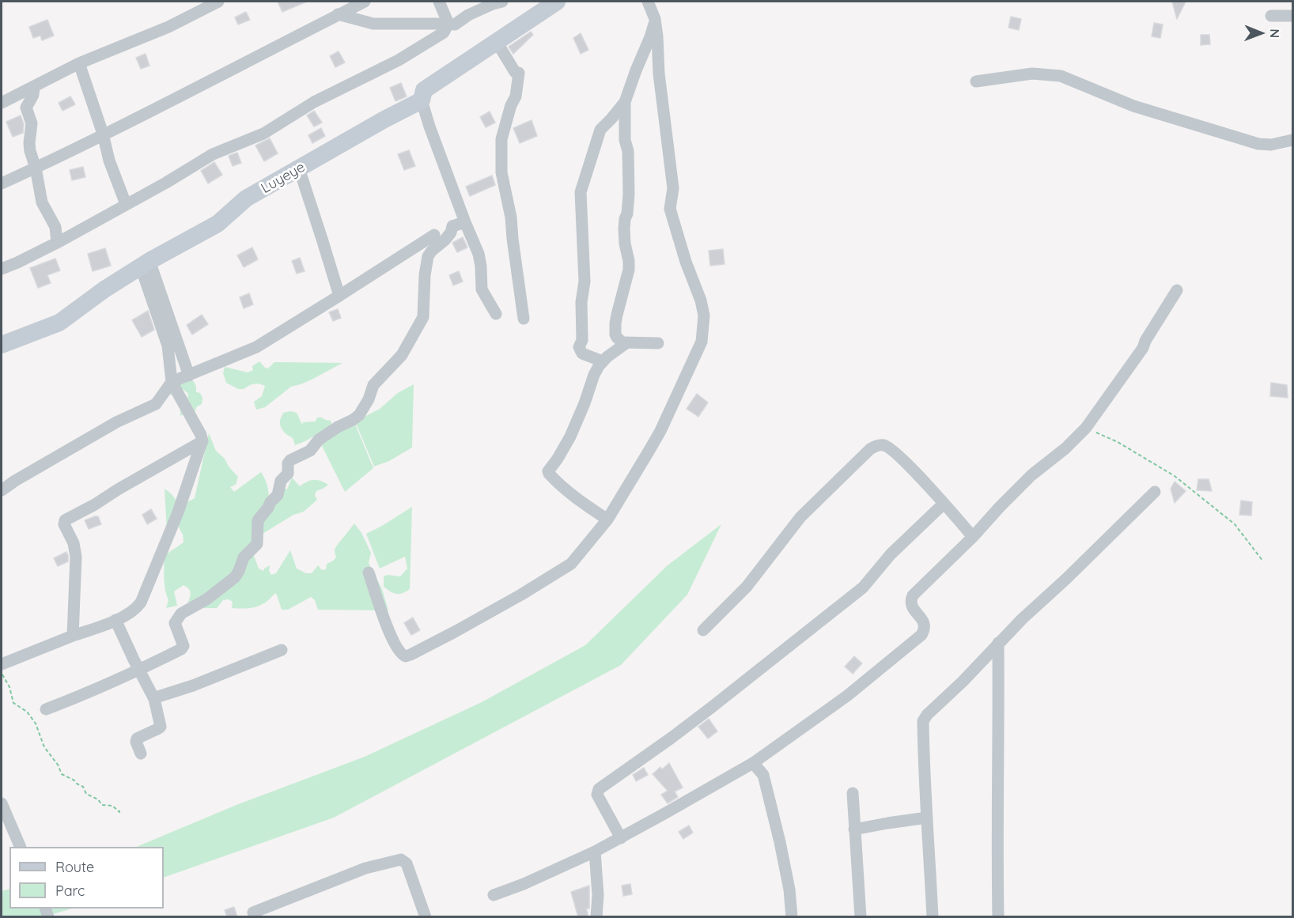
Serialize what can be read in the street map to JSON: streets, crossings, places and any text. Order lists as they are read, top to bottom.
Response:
{
  "streets": {
    "street": ["Luyeye"]
  },
  "legend": ["Route", "Parc"],
  "north": "right"
}
